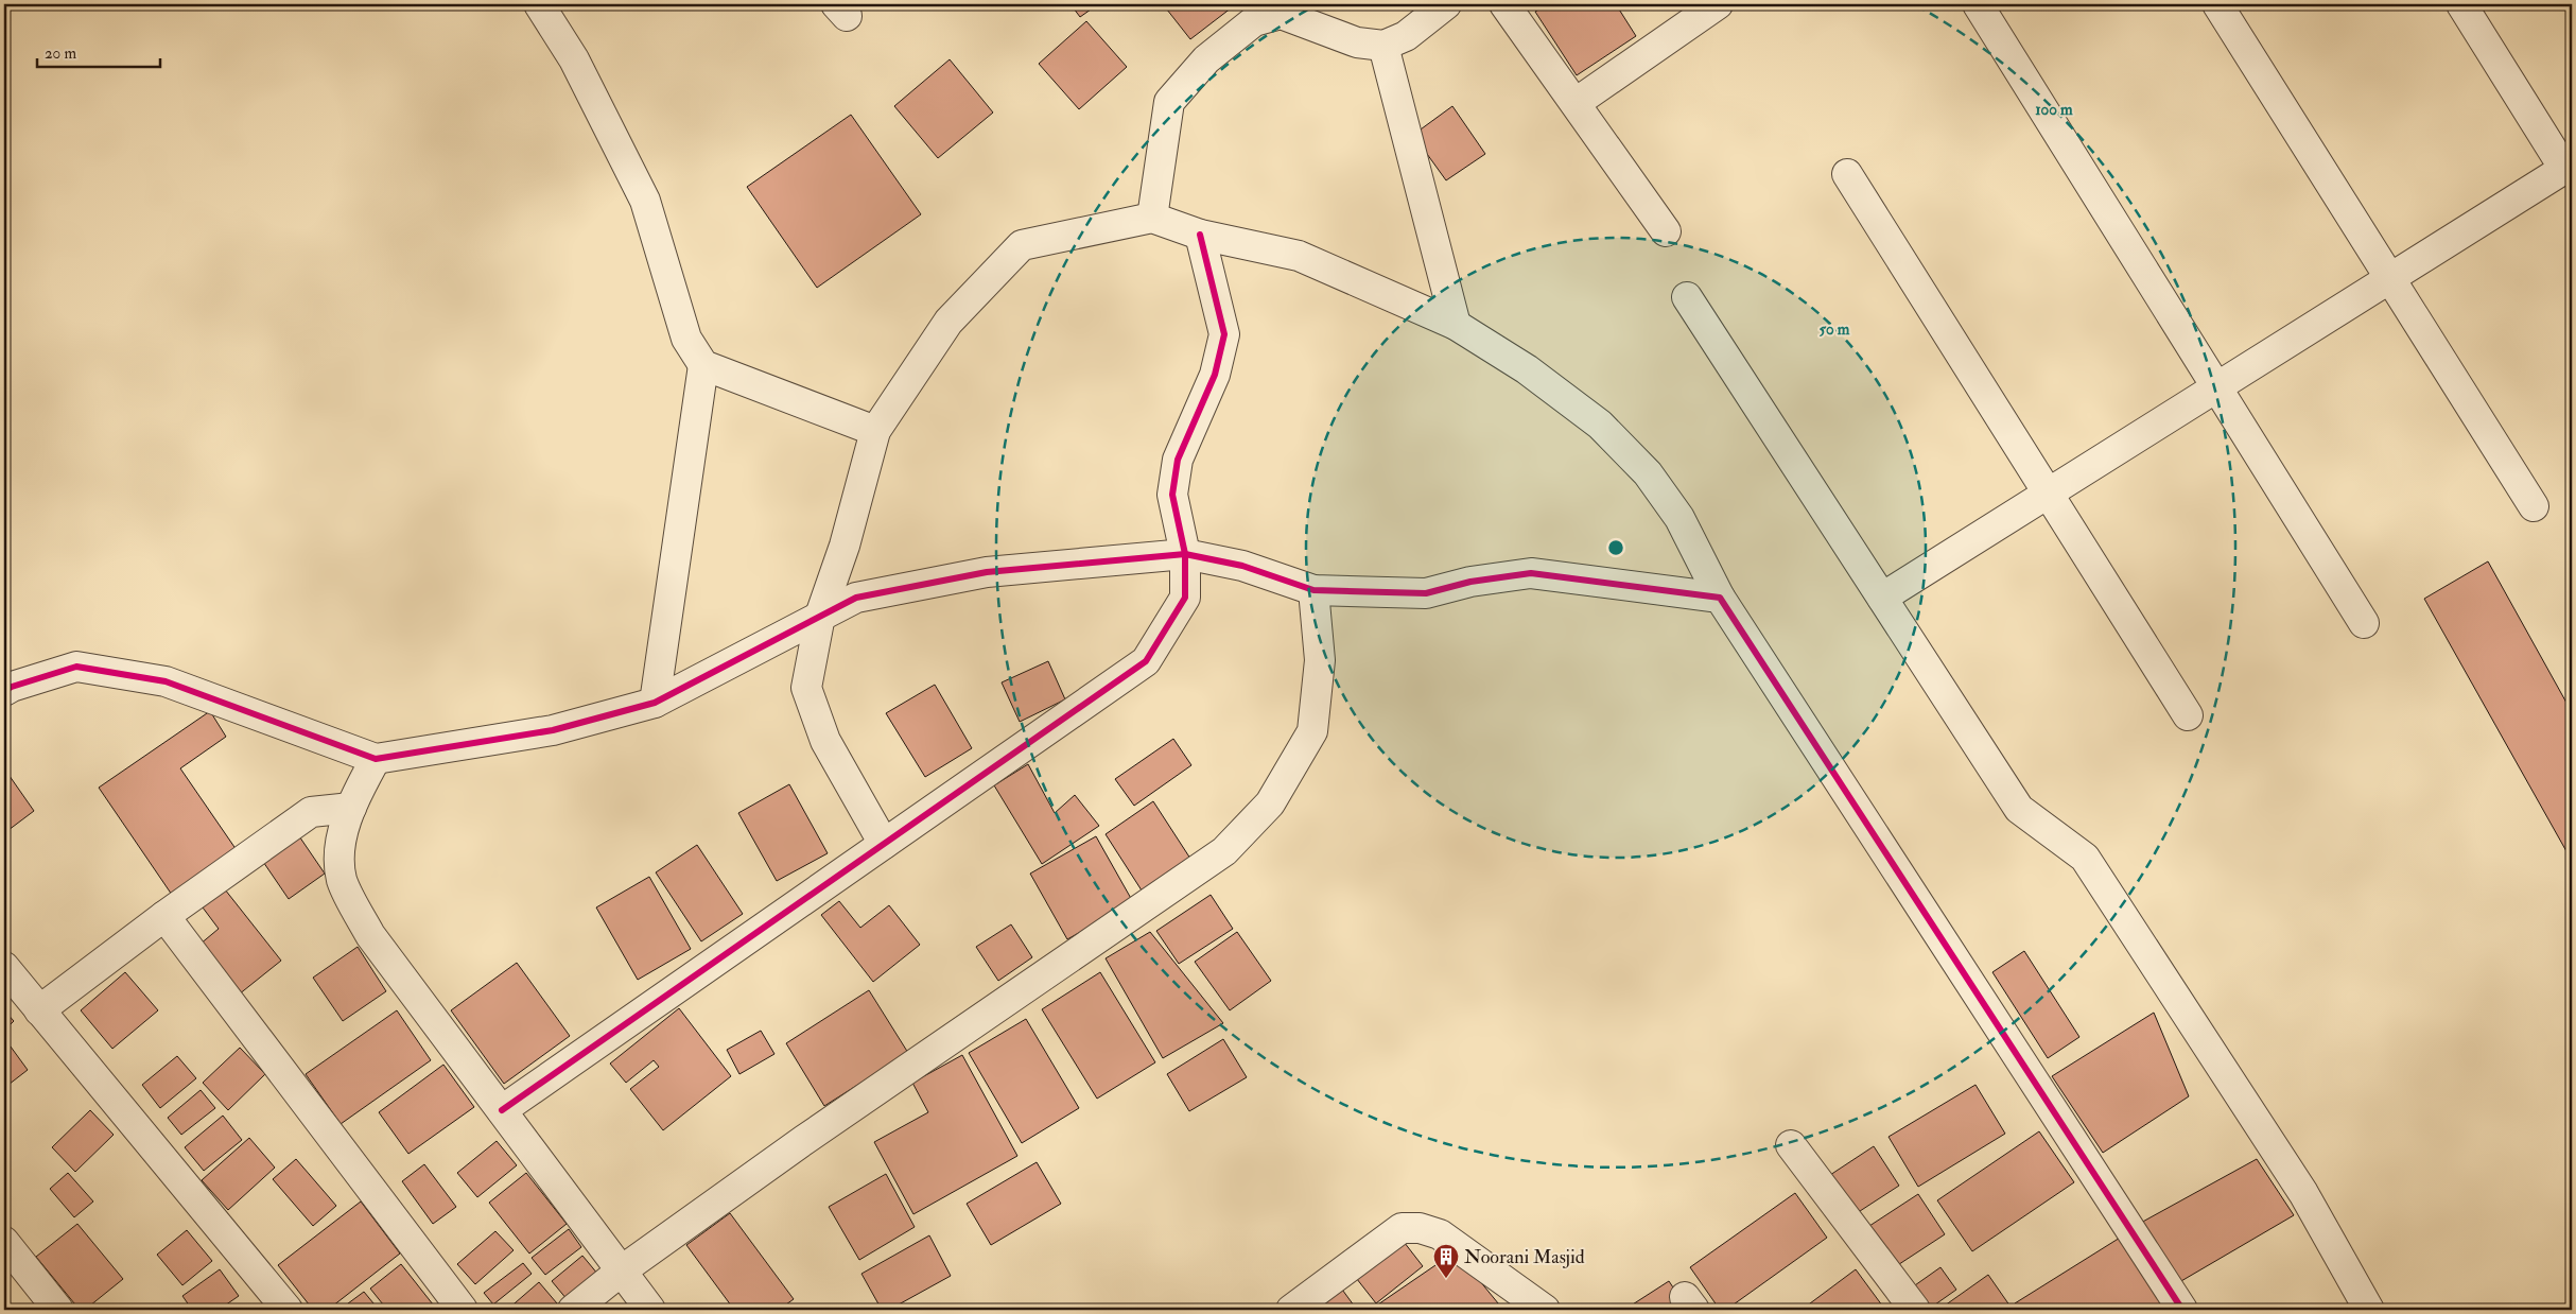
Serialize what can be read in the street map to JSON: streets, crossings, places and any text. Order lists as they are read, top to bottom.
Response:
{
  "places": {
    "building": ["Noorani Masjid"]
  },
  "scale_bar": "20 m",
  "rings": ["100 m", "50 m"]
}
